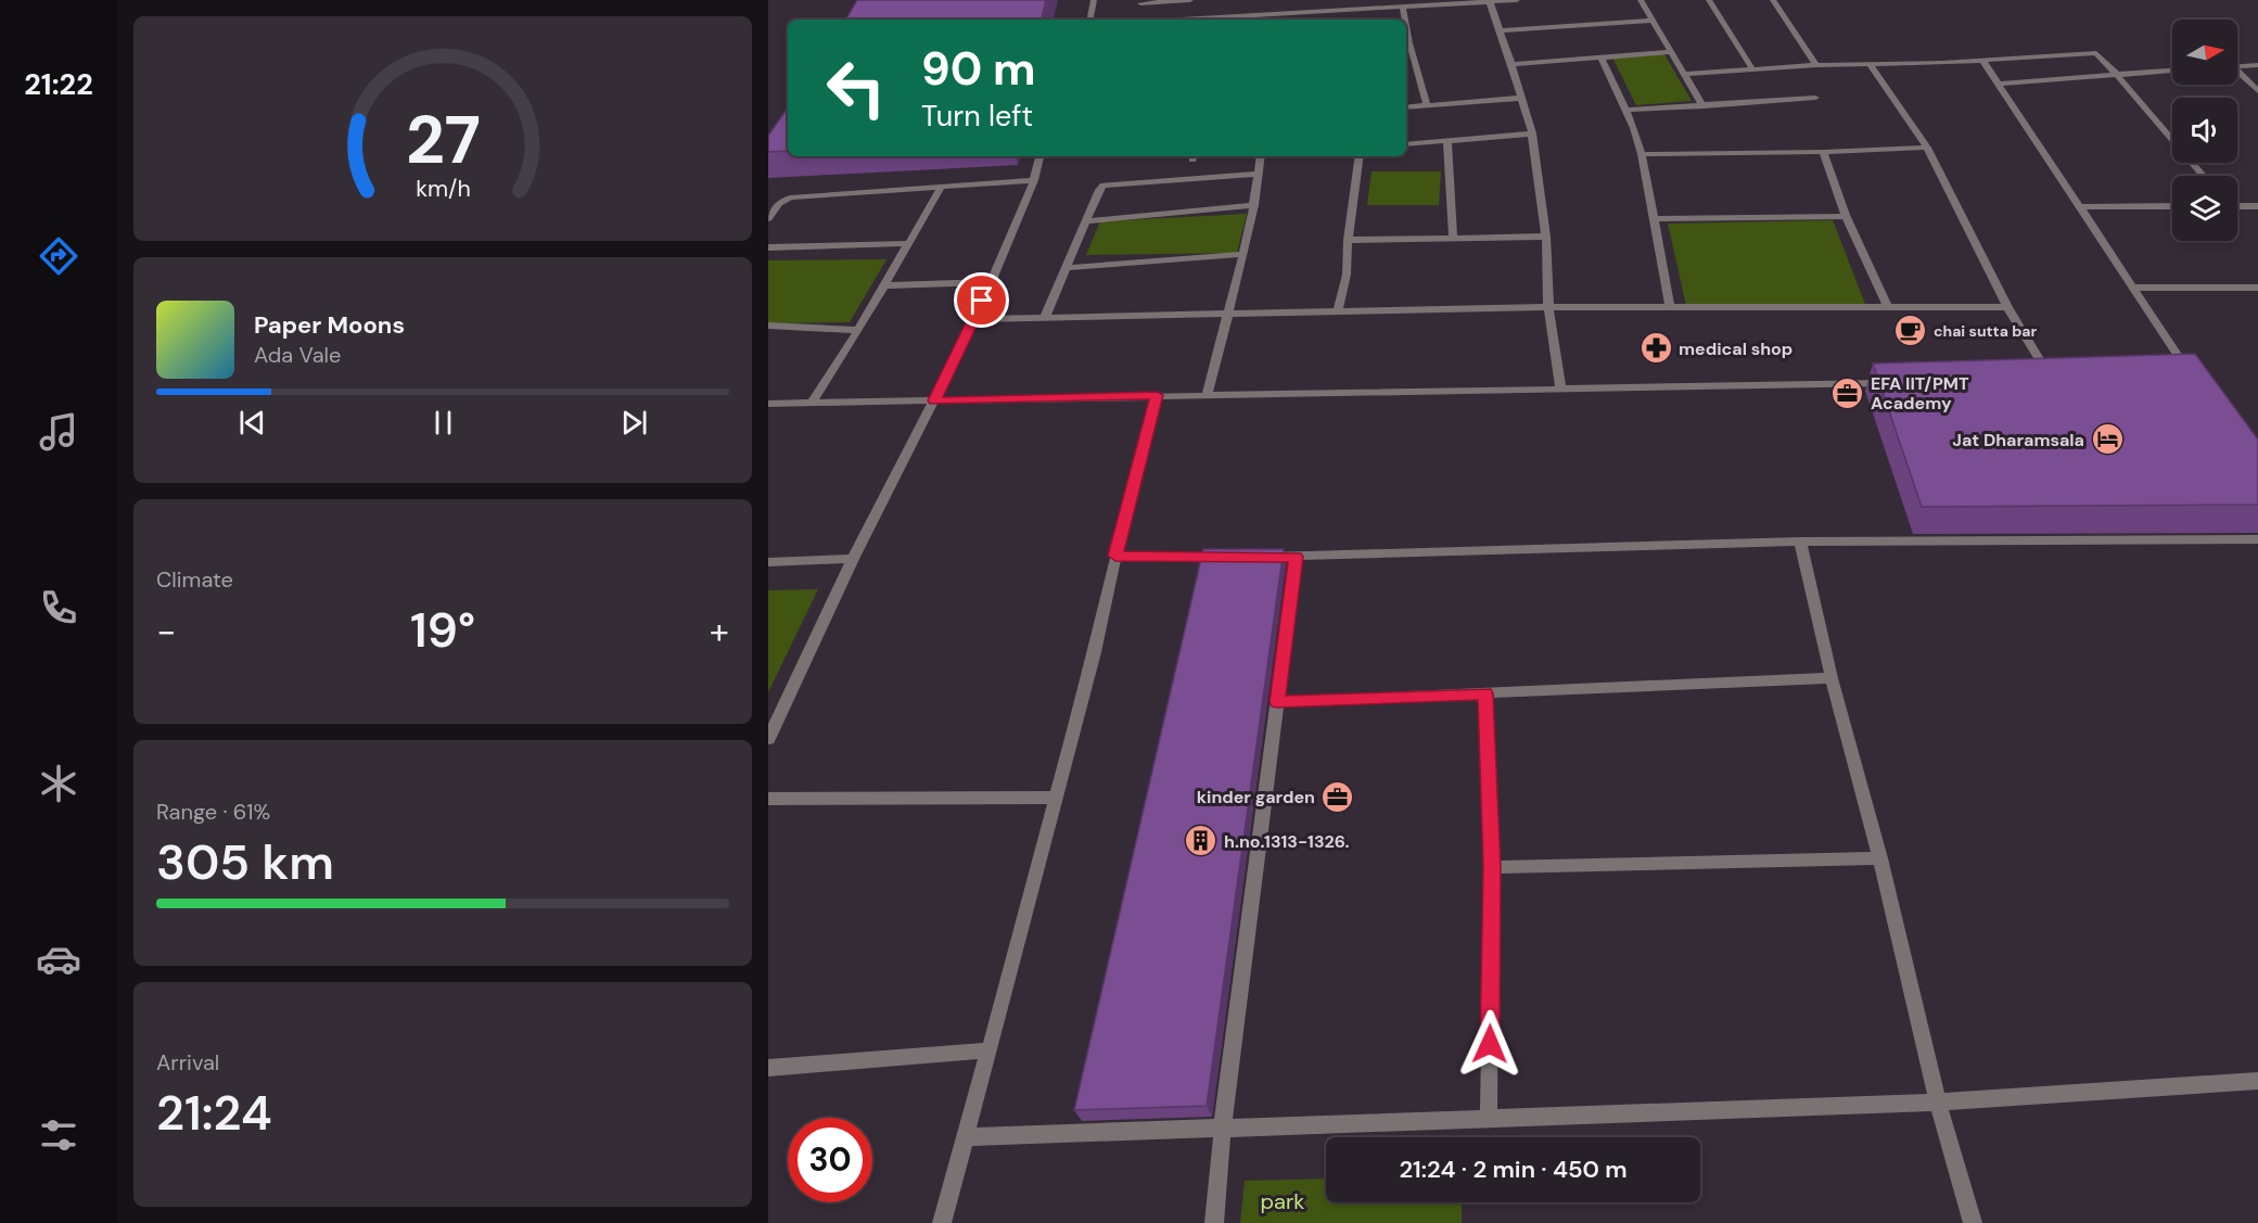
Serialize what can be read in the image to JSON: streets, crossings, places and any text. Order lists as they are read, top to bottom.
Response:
{
  "parks": ["park"],
  "places": {
    "cafe": ["chai sutta bar"],
    "pharmacy": ["medical shop"],
    "office": ["EFA IIT/PMT Academy", "kinder garden"],
    "hotel": ["Jat Dharamsala"],
    "building": ["h.no.1313-1326."]
  },
  "north": "right",
  "page": {
    "tabs": "21:22",
    "turn": ["90 m", "Turn left"],
    "song": ["Paper Moons", "Ada Vale"],
    "tile": [
      "Climate",
      ["Range · 61%", "305 km"],
      ["Arrival", "21:24"]
    ],
    "heat": ["−", "19°", "+"],
    "limit": "30",
    "trip": "21:24 · 2 min · 450 m",
    "gauge": ["27", "km/h"]
  }
}
